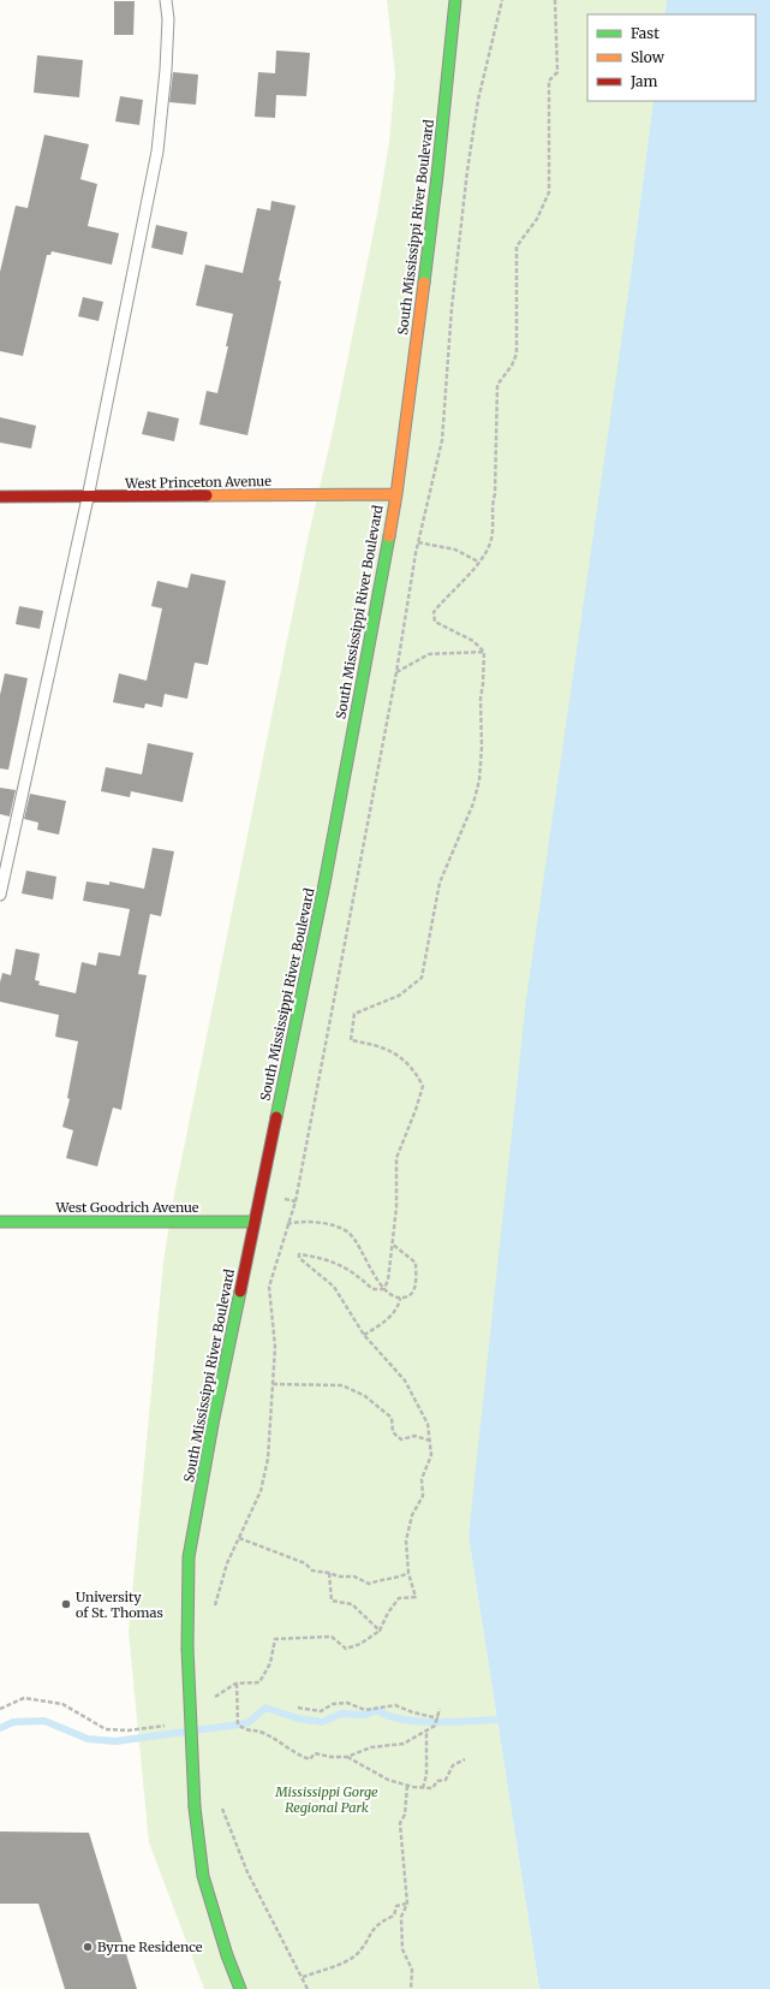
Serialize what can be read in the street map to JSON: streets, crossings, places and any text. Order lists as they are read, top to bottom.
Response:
{
  "streets": {
    "street": ["South Mississippi River Boulevard", "West Princeton Avenue", "West Goodrich Avenue"]
  },
  "crossings": [
    ["South Mississippi River Boulevard", "West Princeton Avenue"],
    ["South Mississippi River Boulevard", "West Goodrich Avenue"]
  ],
  "parks": ["Mississippi Gorge Regional Park"],
  "places": ["University of St. Thomas", "Byrne Residence"],
  "legend": ["Fast", "Slow", "Jam"]
}
